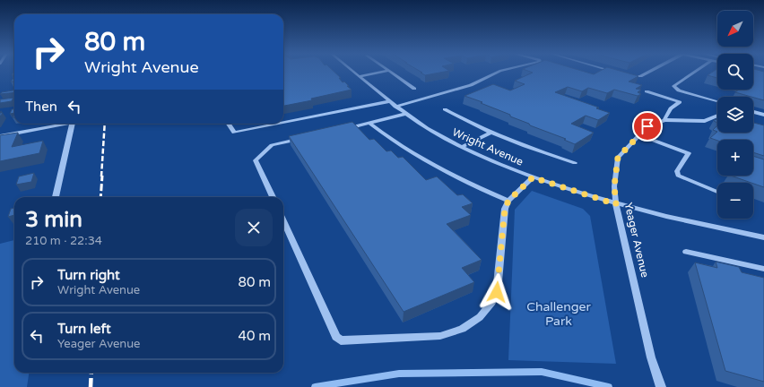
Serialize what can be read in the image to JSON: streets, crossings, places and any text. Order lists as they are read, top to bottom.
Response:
{
  "streets": {
    "street": ["Wright Avenue", "Yeager Avenue"]
  },
  "crossings": [
    ["Wright Avenue", "Yeager Avenue"]
  ],
  "parks": ["Challenger Park"],
  "north": "bottom left",
  "page": {
    "map_buttons": ["+", "−"],
    "turn": ["80 m", "Wright Avenue"],
    "then": "Then",
    "heading": ["3 min", "210 m · 22:34"],
    "list": [
      {
        "name": "Turn right",
        "note": "Wright Avenue",
        "value": "80 m"
      },
      {
        "name": "Turn left",
        "note": "Yeager Avenue",
        "value": "40 m"
      }
    ]
  }
}
